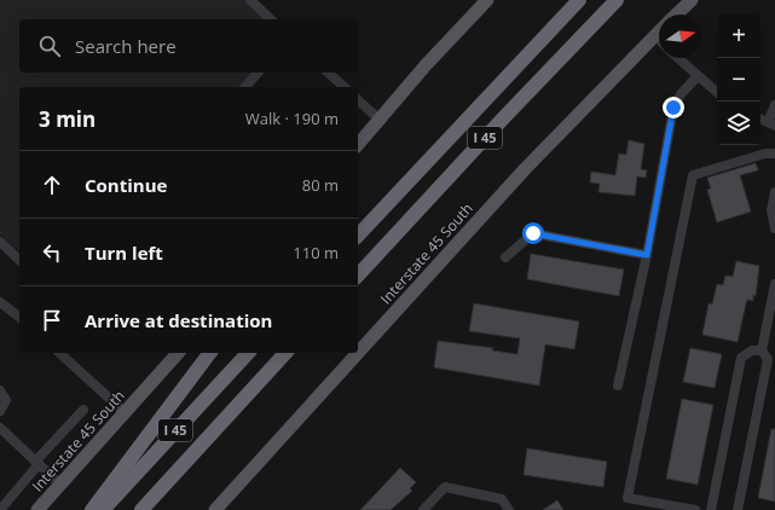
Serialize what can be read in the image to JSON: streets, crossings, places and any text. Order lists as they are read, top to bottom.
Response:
{
  "streets": {
    "highway": ["I 45"],
    "main road": ["Interstate 45 South"]
  },
  "north": "right",
  "page": {
    "map_buttons": ["+", "−"],
    "search": "Search here",
    "heading": ["3 min", "Walk · 190 m"],
    "list": [
      ["Continue", "80 m"],
      ["Turn left", "110 m"],
      "Arrive at destination"
    ]
  }
}
